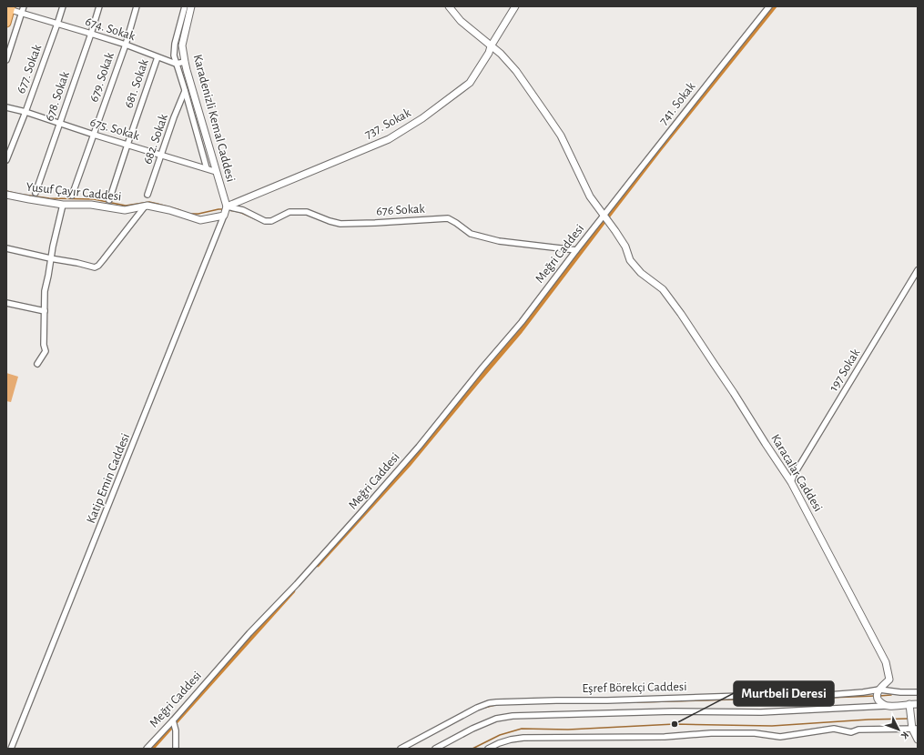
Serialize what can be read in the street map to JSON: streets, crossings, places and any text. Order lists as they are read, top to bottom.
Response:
{
  "streets": {
    "street": [
      "674. Sokak",
      "677. Sokak",
      "679. Sokak",
      "681. Sokak",
      "678. Sokak",
      "741. Sokak",
      "Karadenizli Kemal Caddesi",
      "737. Sokak",
      "675. Sokak",
      "682. Sokak",
      "Yusuf Çayır Caddesi",
      "676 Sokak",
      "Meğri Caddesi",
      "197 Sokak",
      "Karacalar Caddesi",
      "Katip Emin Caddesi",
      "Eşref Börekçi Caddesi"
    ]
  },
  "crossings": [
    ["674. Sokak", "677. Sokak"],
    ["674. Sokak", "679. Sokak"],
    ["674. Sokak", "681. Sokak"],
    ["674. Sokak", "678. Sokak"],
    ["677. Sokak", "675. Sokak"],
    ["679. Sokak", "675. Sokak"],
    ["681. Sokak", "675. Sokak"],
    ["678. Sokak", "675. Sokak"],
    ["741. Sokak", "Meğri Caddesi"],
    ["741. Sokak", "Karacalar Caddesi"],
    ["Karadenizli Kemal Caddesi", "737. Sokak"],
    ["Karadenizli Kemal Caddesi", "675. Sokak"],
    ["Karadenizli Kemal Caddesi", "Yusuf Çayır Caddesi"],
    ["Karadenizli Kemal Caddesi", "676 Sokak"],
    ["Karadenizli Kemal Caddesi", "Katip Emin Caddesi"],
    ["737. Sokak", "Yusuf Çayır Caddesi"],
    ["737. Sokak", "676 Sokak"],
    ["737. Sokak", "Karacalar Caddesi"],
    ["737. Sokak", "Katip Emin Caddesi"],
    ["675. Sokak", "682. Sokak"],
    ["Yusuf Çayır Caddesi", "676 Sokak"],
    ["Yusuf Çayır Caddesi", "Katip Emin Caddesi"],
    ["676 Sokak", "Meğri Caddesi"],
    ["676 Sokak", "Katip Emin Caddesi"],
    ["Meğri Caddesi", "Karacalar Caddesi"],
    ["197 Sokak", "Karacalar Caddesi"],
    ["Karacalar Caddesi", "Eşref Börekçi Caddesi"]
  ],
  "places": ["Murtbeli Deresi"],
  "north": "bottom right"
}
